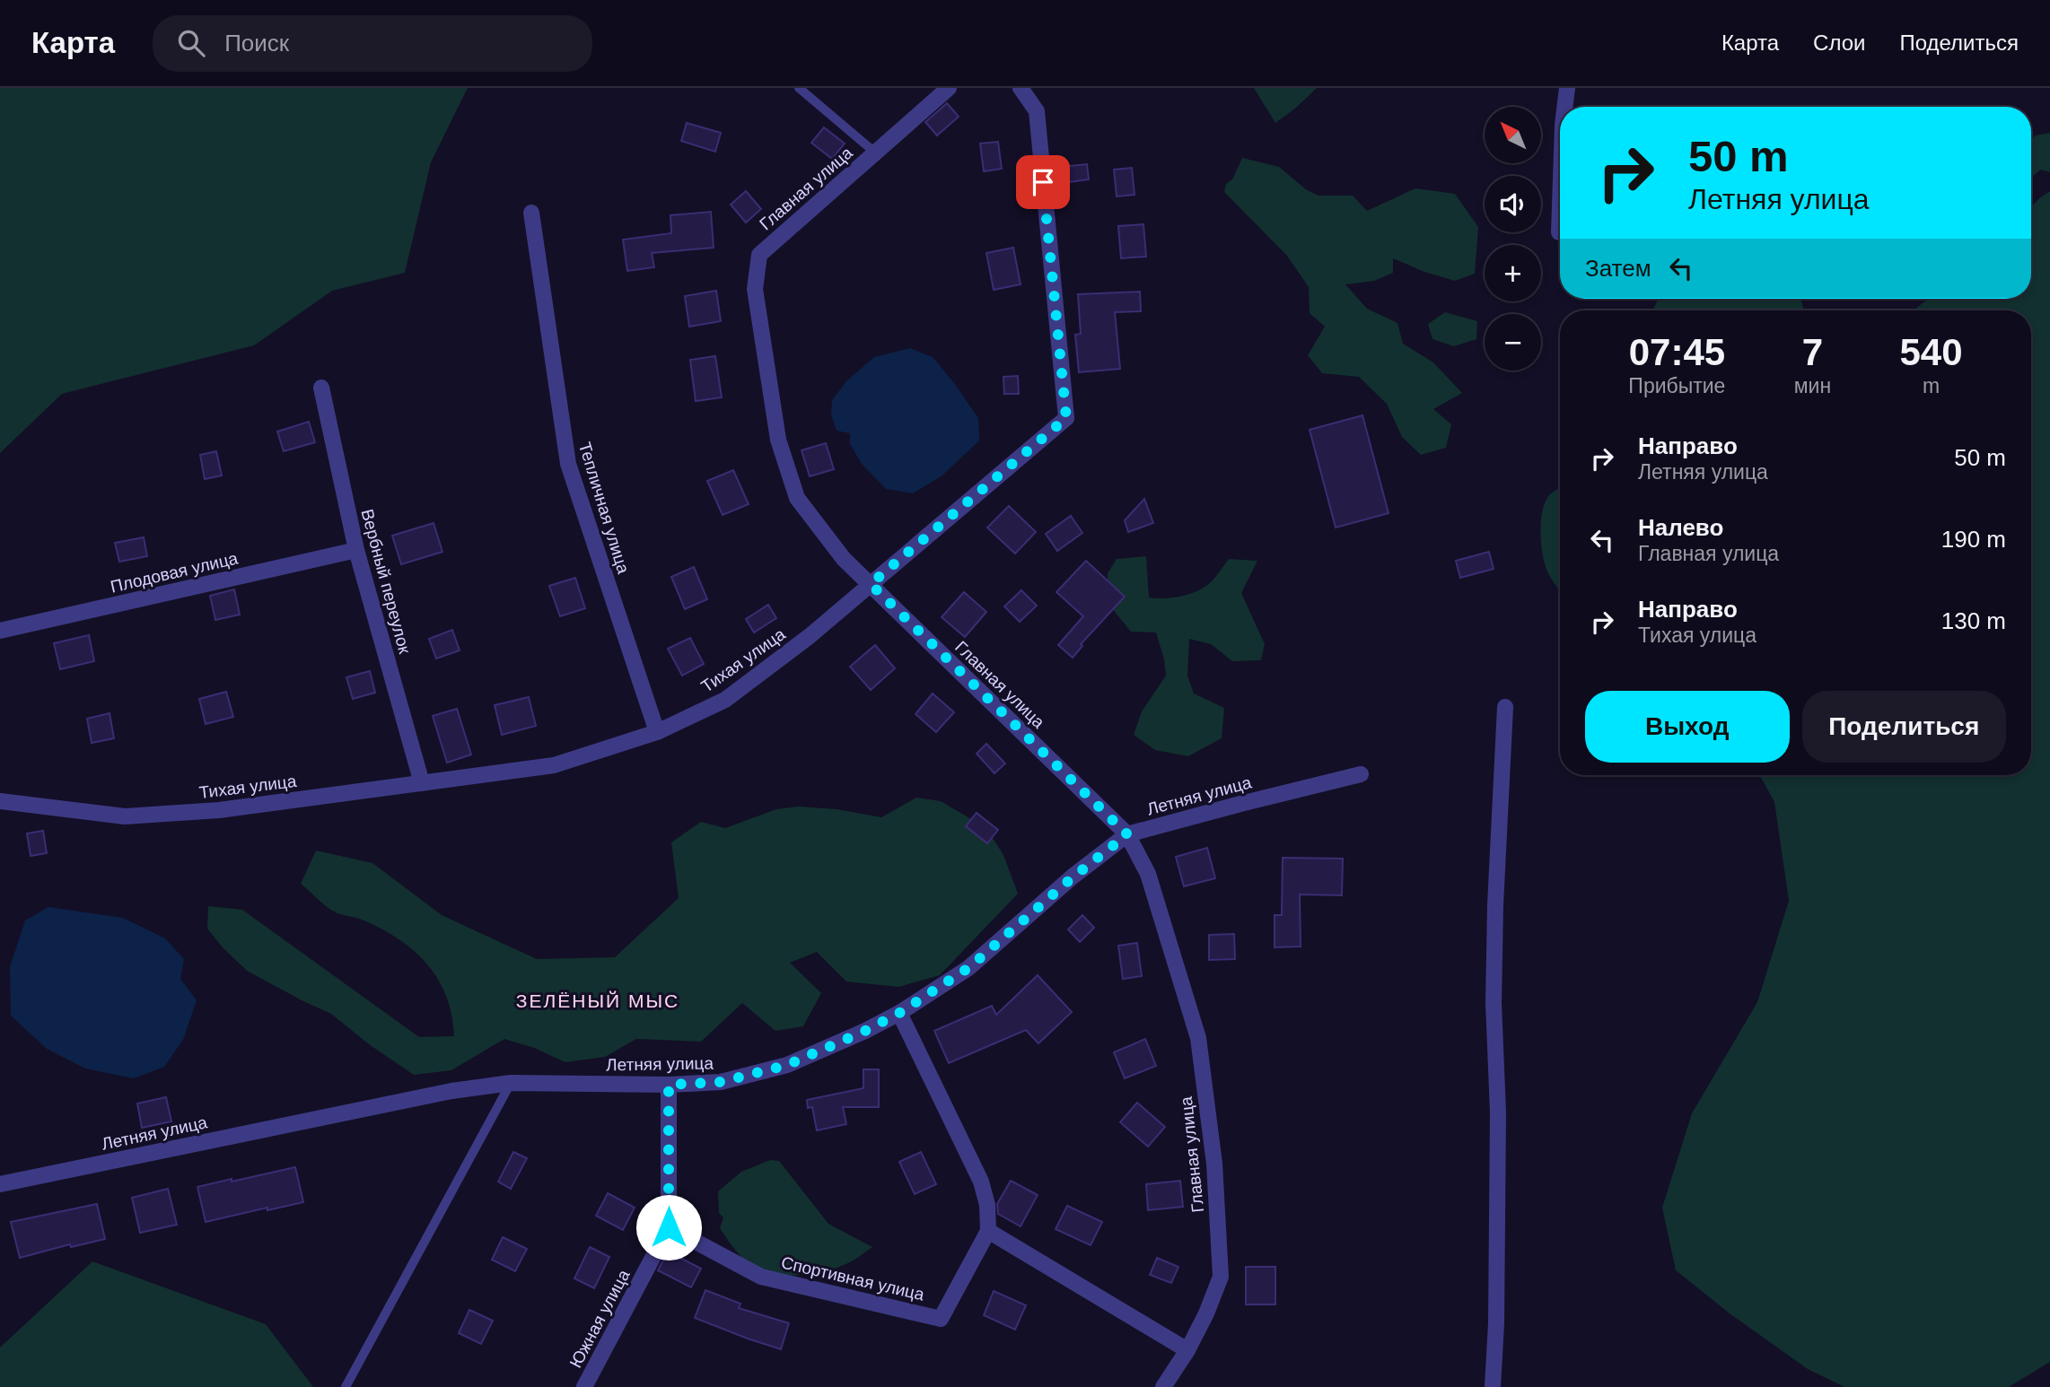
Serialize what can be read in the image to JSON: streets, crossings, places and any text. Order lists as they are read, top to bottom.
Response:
{
  "streets": {
    "street": [
      "Главная улица",
      "Тепличная улица",
      "Плодовая улица",
      "Вербный переулок",
      "Тихая улица",
      "Летняя улица",
      "Спортивная улица",
      "Южная улица"
    ]
  },
  "crossings": [
    ["Главная улица", "Тихая улица"],
    ["Главная улица", "Летняя улица"],
    ["Тепличная улица", "Тихая улица"],
    ["Плодовая улица", "Вербный переулок"],
    ["Вербный переулок", "Тихая улица"],
    ["Летняя улица", "Южная улица"],
    ["Спортивная улица", "Южная улица"]
  ],
  "districts": ["ЗЕЛЁНЫЙ МЫС"],
  "north": "top left",
  "page": {
    "header": "Карта",
    "search": "Поиск",
    "nav": ["Карта", "Слои", "Поделиться"],
    "map_buttons": ["+", "−"],
    "turn": ["50 m", "Летняя улица"],
    "then": "Затем",
    "eta": [
      "07:45",
      "Прибытие",
      "7",
      "мин",
      "540",
      "m"
    ],
    "list": [
      {
        "name": "Направо",
        "note": "Летняя улица",
        "value": "50 m"
      },
      {
        "name": "Налево",
        "note": "Главная улица",
        "value": "190 m"
      },
      {
        "name": "Направо",
        "note": "Тихая улица",
        "value": "130 m"
      }
    ],
    "buttons": ["Выход", "Поделиться"]
  }
}
